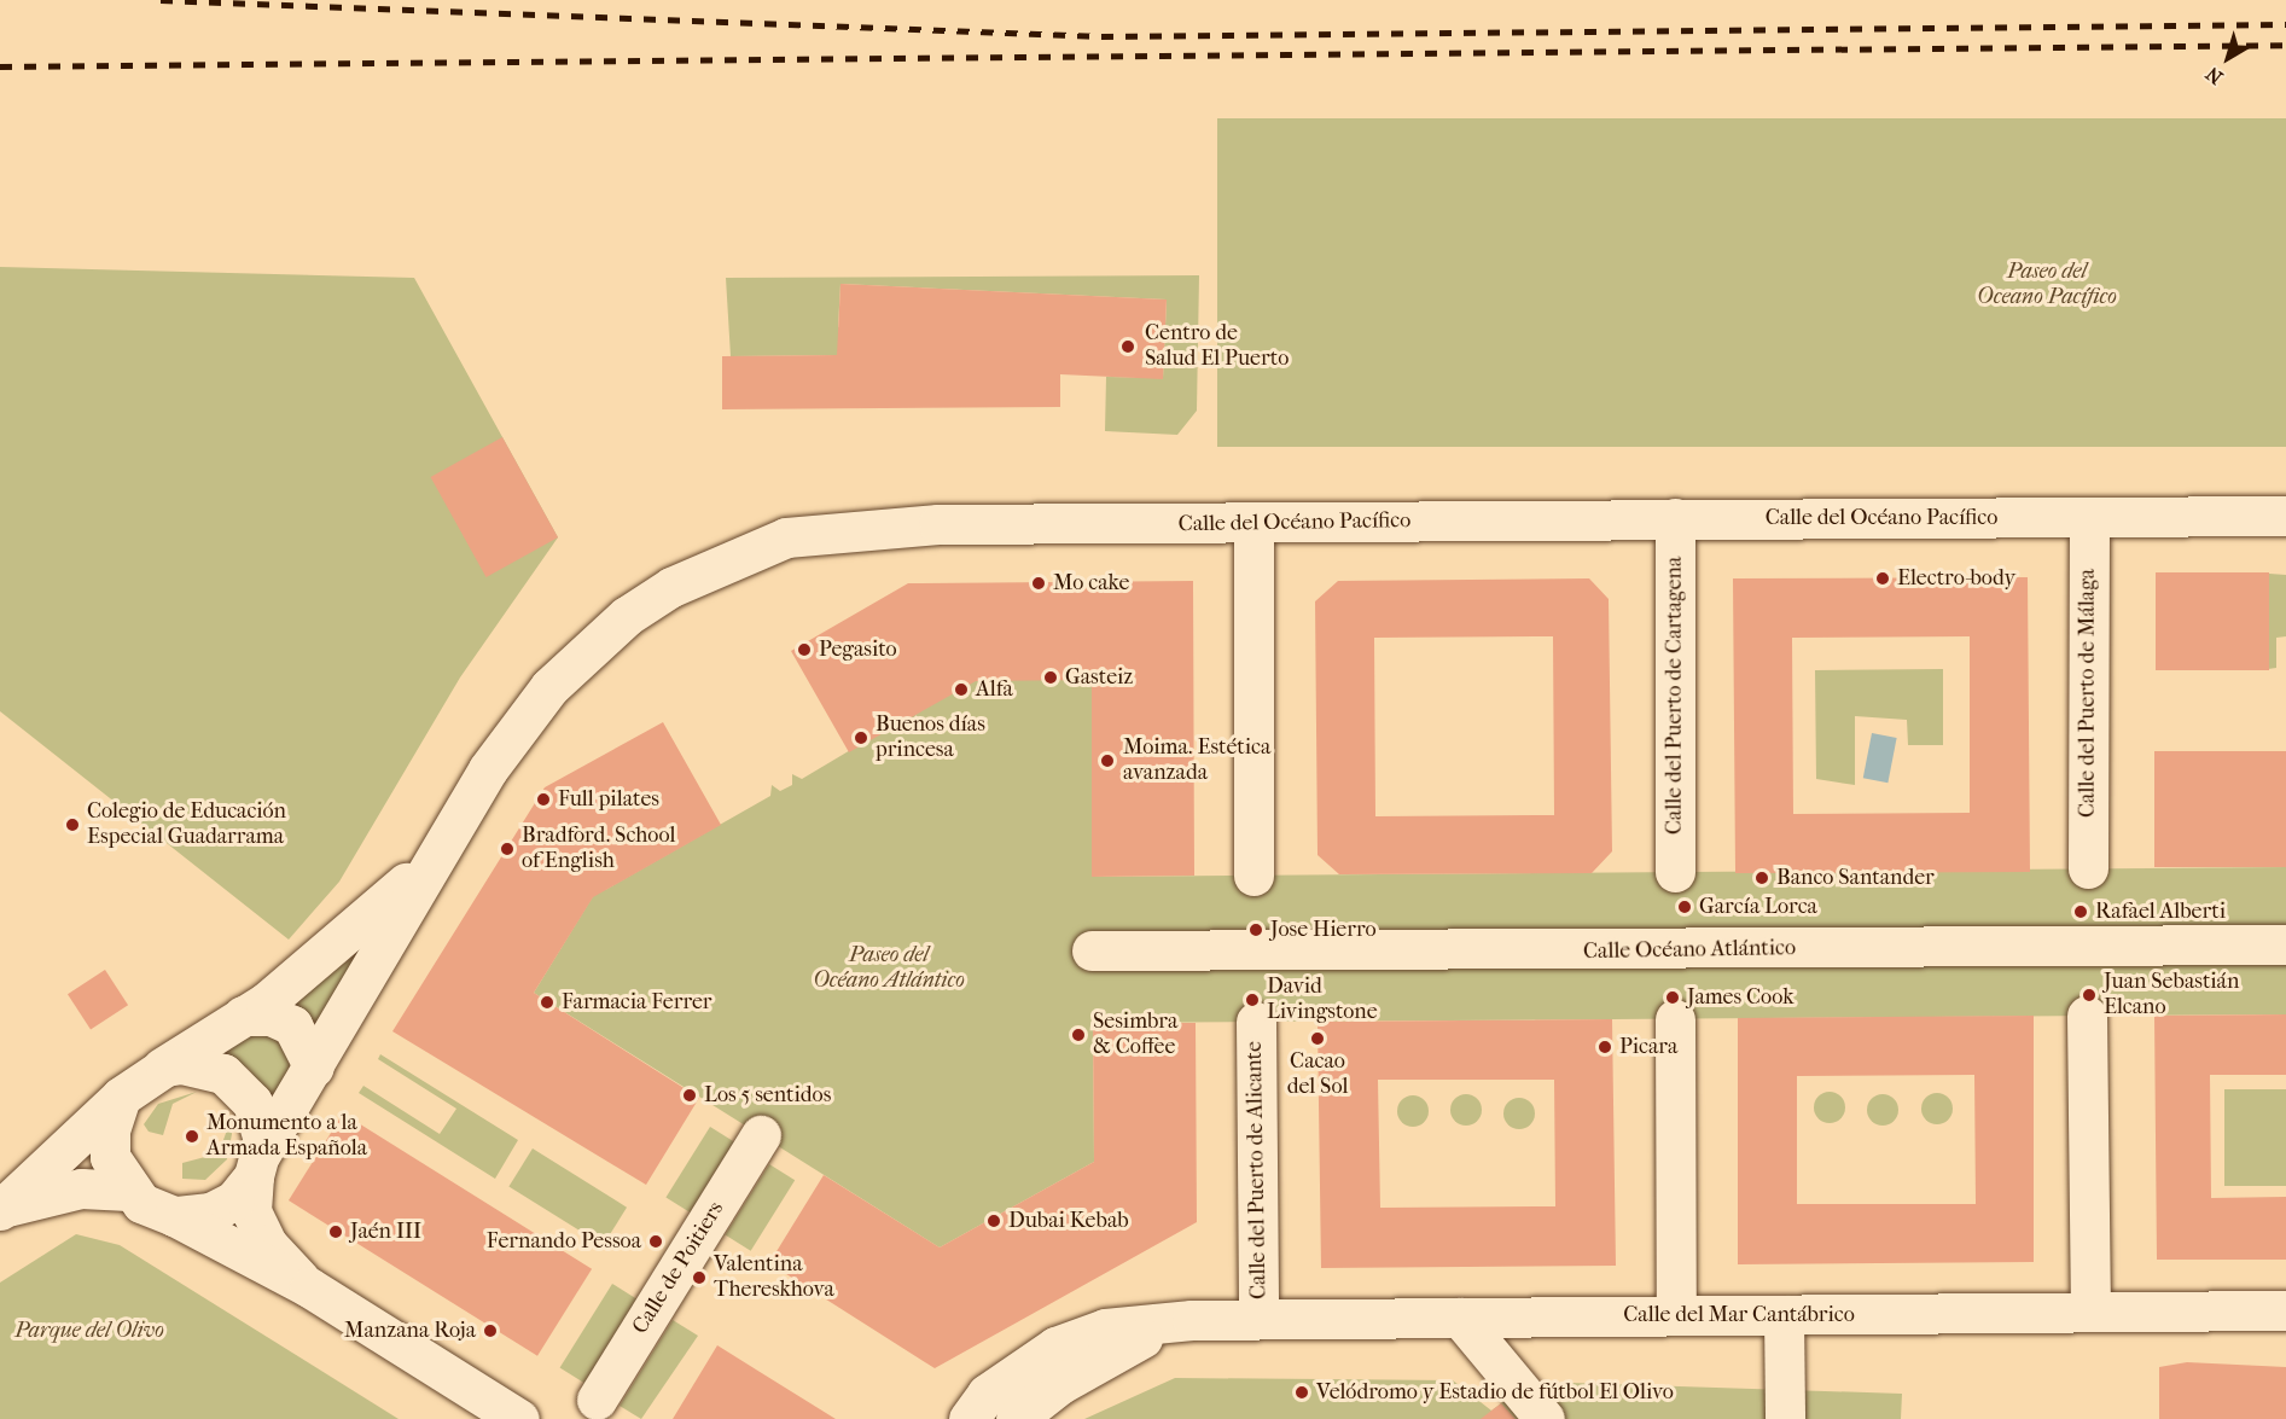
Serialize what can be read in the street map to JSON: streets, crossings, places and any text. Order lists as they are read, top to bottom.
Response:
{
  "streets": {
    "street": [
      "Calle del Océano Pacífico",
      "Calle del Puerto de Málaga",
      "Calle del Puerto de Cartagena",
      "Calle Océano Atlántico",
      "Calle del Puerto de Alicante",
      "Calle de Poitiers",
      "Calle del Mar Cantábrico"
    ]
  },
  "crossings": [
    ["Calle del Océano Pacífico", "Calle del Puerto de Málaga"],
    ["Calle del Océano Pacífico", "Calle del Puerto de Cartagena"],
    ["Calle del Puerto de Alicante", "Calle del Mar Cantábrico"]
  ],
  "parks": ["Paseo del Oceano Pacífico", "Paseo del Océano Atlántico", "Parque del Olivo"],
  "places": [
    "Centro de Salud El Puerto",
    "Electro-body",
    "Mo cake",
    "Pegasito",
    "Gasteiz",
    "Alfa",
    "Buenos días princesa",
    "Moima. Estética avanzada",
    "Full pilates",
    "Colegio de Educación Especial Guadarrama",
    "Bradford. School of English",
    "Banco Santander",
    "García Lorca",
    "Rafael Alberti",
    "Jose Hierro",
    "Juan Sebastián Elcano",
    "James Cook",
    "David Livingstone",
    "Farmacia Ferrer",
    "Sesimbra & Coffee",
    "Cacao del Sol",
    "Picara",
    "Los 5 sentidos",
    "Monumento a la Armada Española",
    "Dubai Kebab",
    "Jaén III",
    "Fernando Pessoa",
    "Valentina Thereskhova",
    "Manzana Roja",
    "Velódromo y Estadio de fútbol El Olivo"
  ],
  "north": "bottom left"
}
